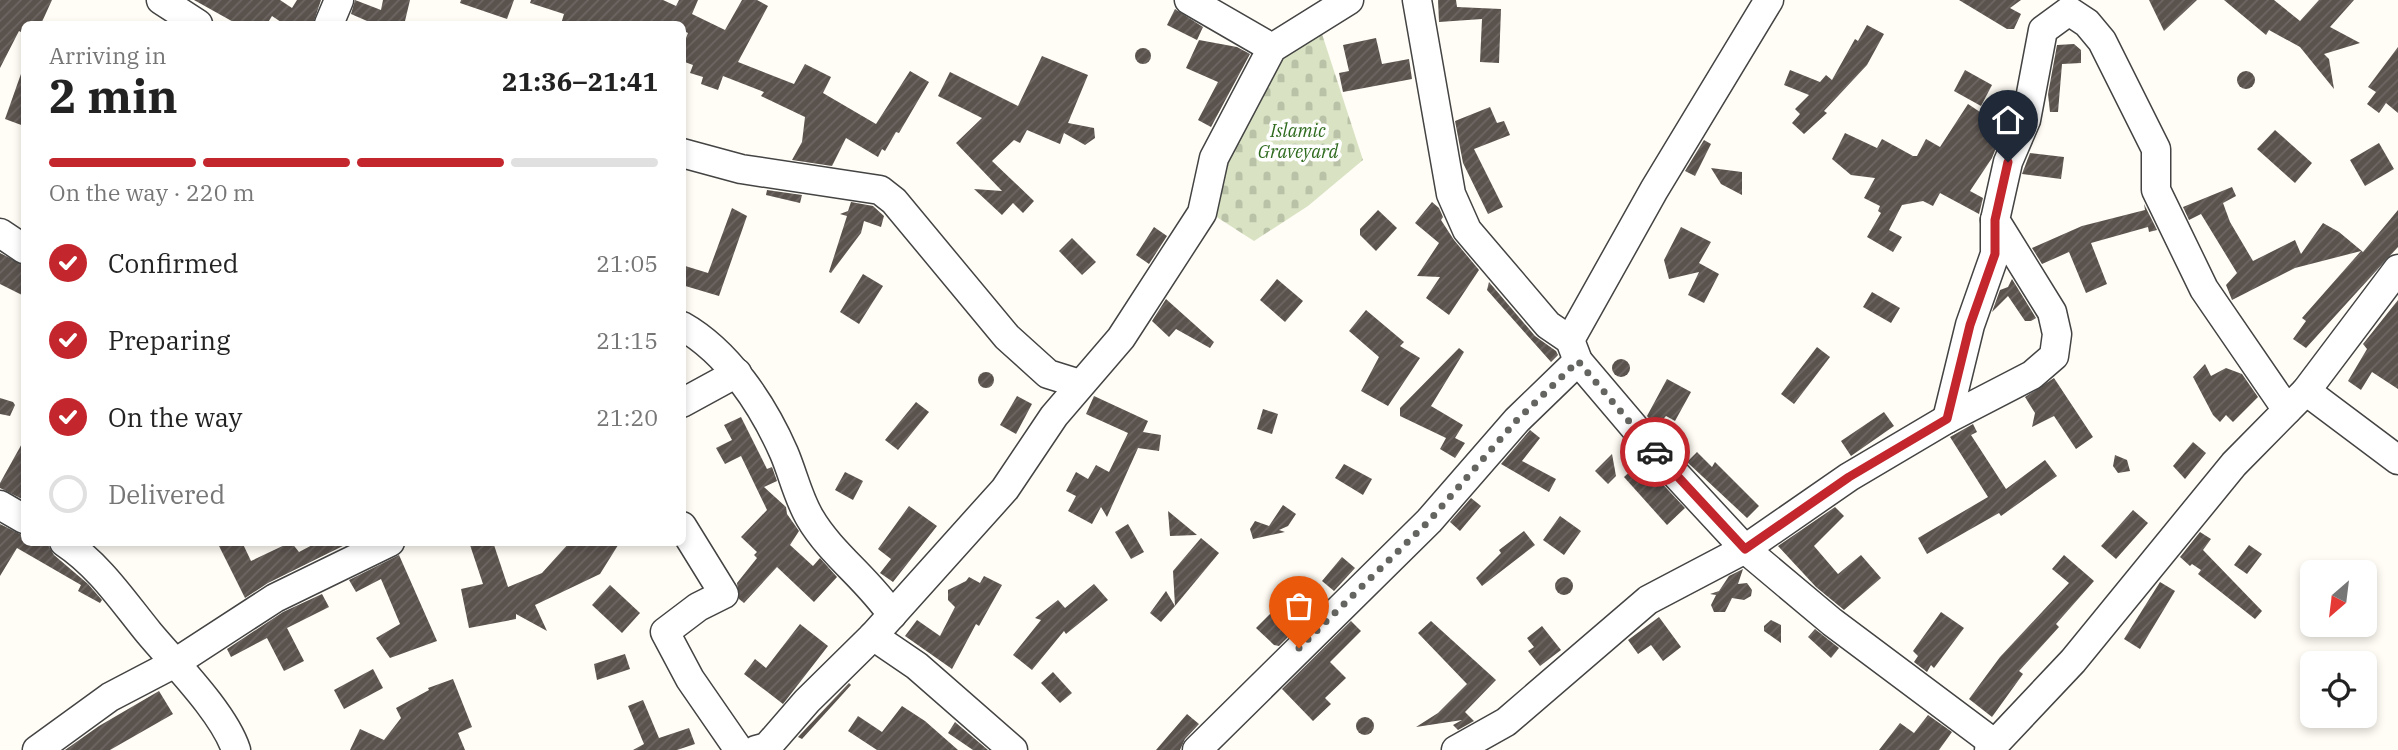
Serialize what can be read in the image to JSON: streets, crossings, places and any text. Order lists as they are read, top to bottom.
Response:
{
  "parks": ["Islamic Graveyard"],
  "north": "bottom left",
  "page": {
    "heading": ["2 min", "Arriving in", "21:36–21:41"],
    "bar": "On the way · 220 m",
    "list": [
      ["Confirmed", "21:05"],
      ["Preparing", "21:15"],
      ["On the way", "21:20"],
      "Delivered"
    ]
  }
}
